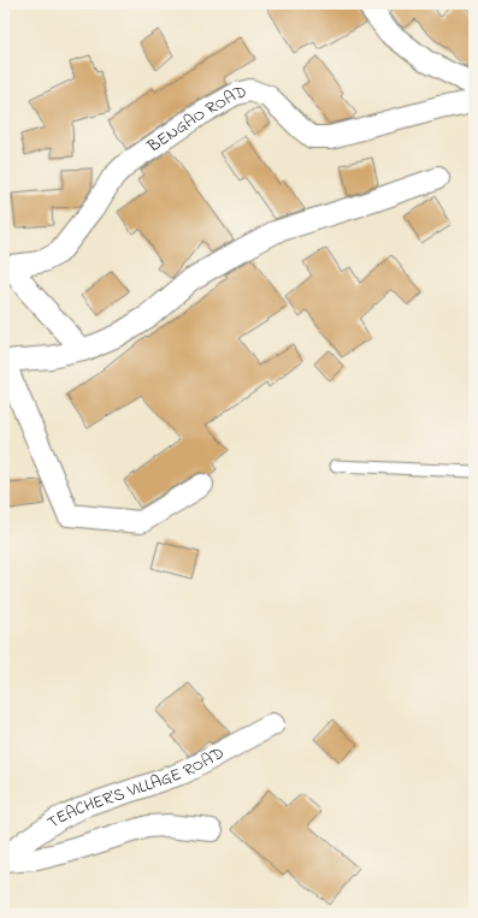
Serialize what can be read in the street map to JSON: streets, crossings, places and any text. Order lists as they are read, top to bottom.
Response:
{
  "streets": {
    "street": ["BENGAO ROAD", "TEACHER'S VILLAGE ROAD"]
  }
}
